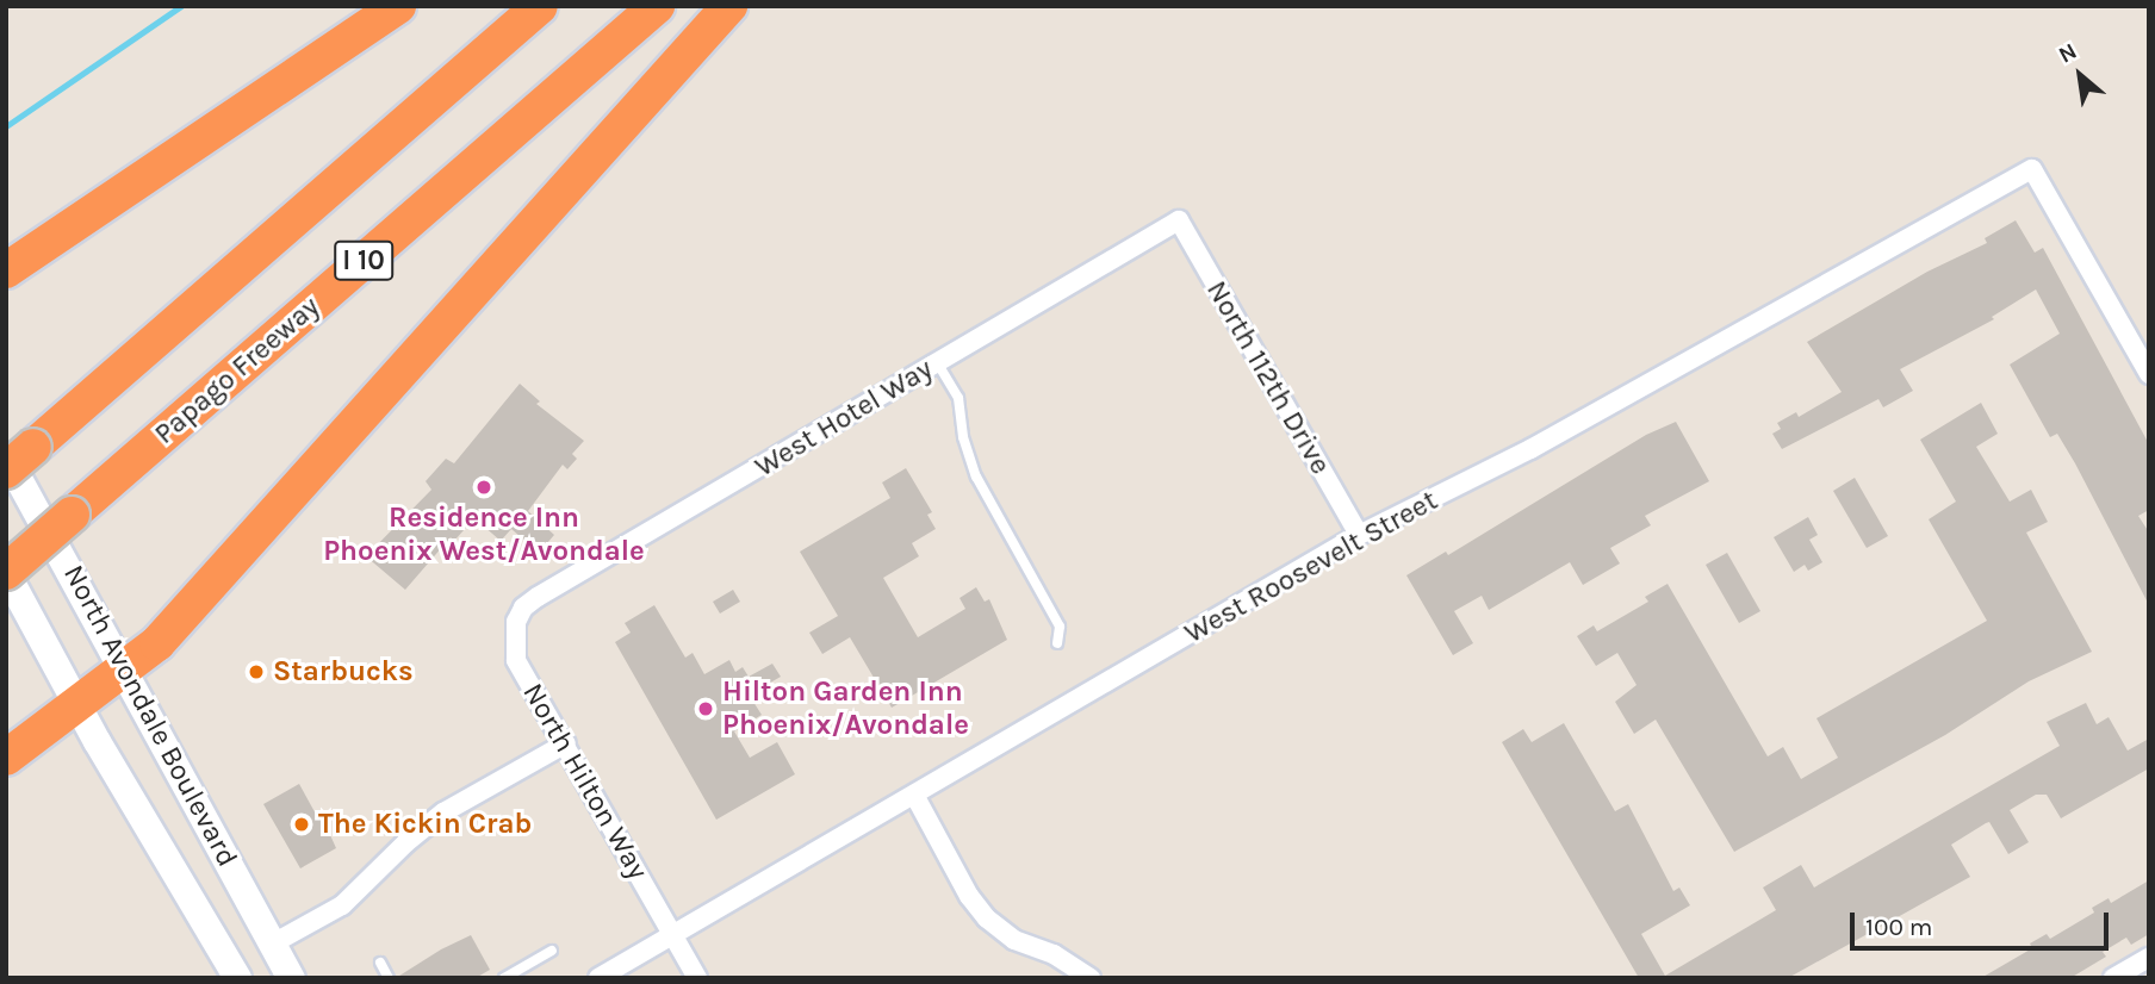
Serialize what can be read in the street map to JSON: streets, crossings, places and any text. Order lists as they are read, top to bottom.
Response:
{
  "streets": {
    "highway": ["I 10", "Papago Freeway"],
    "main road": ["North Avondale Boulevard"],
    "street": [
      "North 112th Drive",
      "West Hotel Way",
      "West Roosevelt Street",
      "North Hilton Way"
    ]
  },
  "crossings": [
    ["I 10", "North Avondale Boulevard"],
    ["Papago Freeway", "North Avondale Boulevard"],
    ["North 112th Drive", "West Hotel Way"],
    ["North 112th Drive", "West Roosevelt Street"],
    ["West Hotel Way", "North Hilton Way"],
    ["West Roosevelt Street", "North Hilton Way"]
  ],
  "places": [
    "Residence Inn Phoenix West/Avondale",
    "Starbucks",
    "Hilton Garden Inn Phoenix/Avondale",
    "The Kickin Crab"
  ],
  "scale_bar": "100 m",
  "north": "top left"
}
